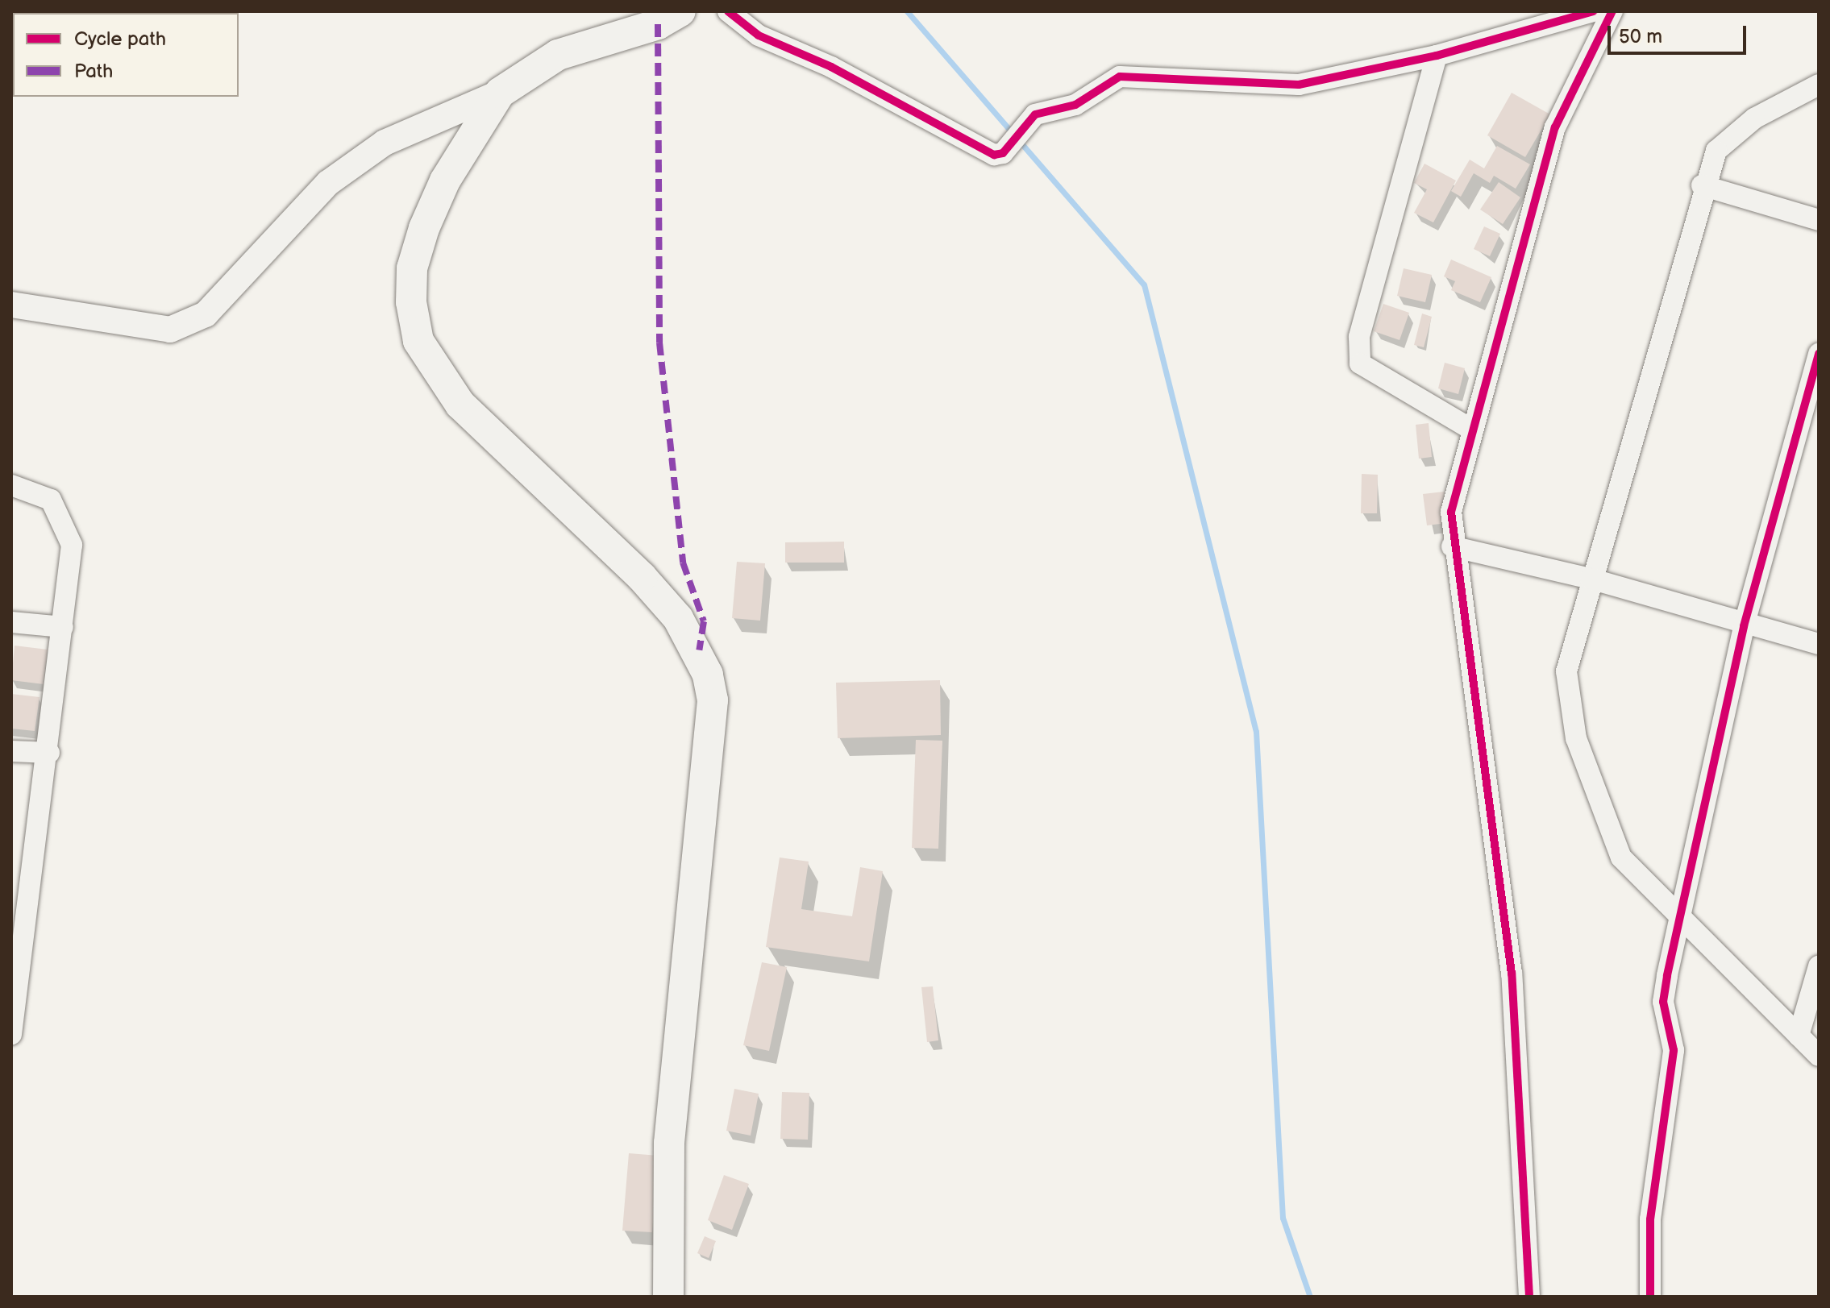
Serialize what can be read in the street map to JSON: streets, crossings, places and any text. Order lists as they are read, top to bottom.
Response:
{
  "legend": ["Cycle path", "Path"],
  "scale_bar": "50 m"
}
